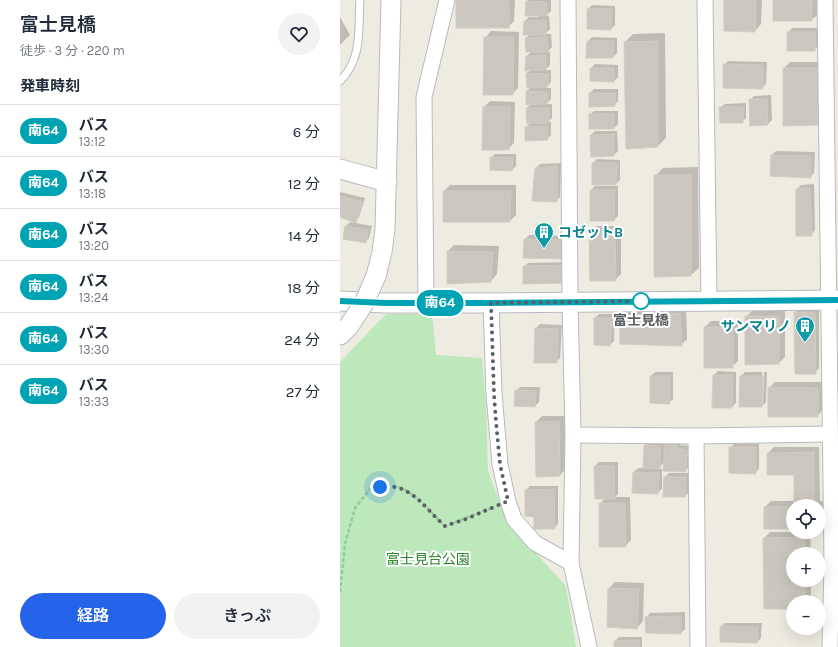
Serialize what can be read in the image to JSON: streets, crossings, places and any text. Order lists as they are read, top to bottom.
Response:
{
  "parks": ["富士見台公園"],
  "places": {
    "building": ["コゼットB", "サンマリノ"],
    "other": ["富士見橋"]
  },
  "lines": ["bus line 南64"],
  "page": {
    "heading": [
      ["富士見橋", "徒歩 · 3 分 · 220 m"],
      "発車時刻"
    ],
    "on_map": "南64",
    "list": [
      {
        "mark": "南64",
        "name": "バス",
        "note": "13:12",
        "value": "6 分"
      },
      {
        "mark": "南64",
        "name": "バス",
        "note": "13:18",
        "value": "12 分"
      },
      {
        "mark": "南64",
        "name": "バス",
        "note": "13:20",
        "value": "14 分"
      },
      {
        "mark": "南64",
        "name": "バス",
        "note": "13:24",
        "value": "18 分"
      },
      {
        "mark": "南64",
        "name": "バス",
        "note": "13:30",
        "value": "24 分"
      },
      {
        "mark": "南64",
        "name": "バス",
        "note": "13:33",
        "value": "27 分"
      }
    ],
    "map_buttons": ["+", "−"],
    "buttons": ["経路", "きっぷ"]
  }
}
